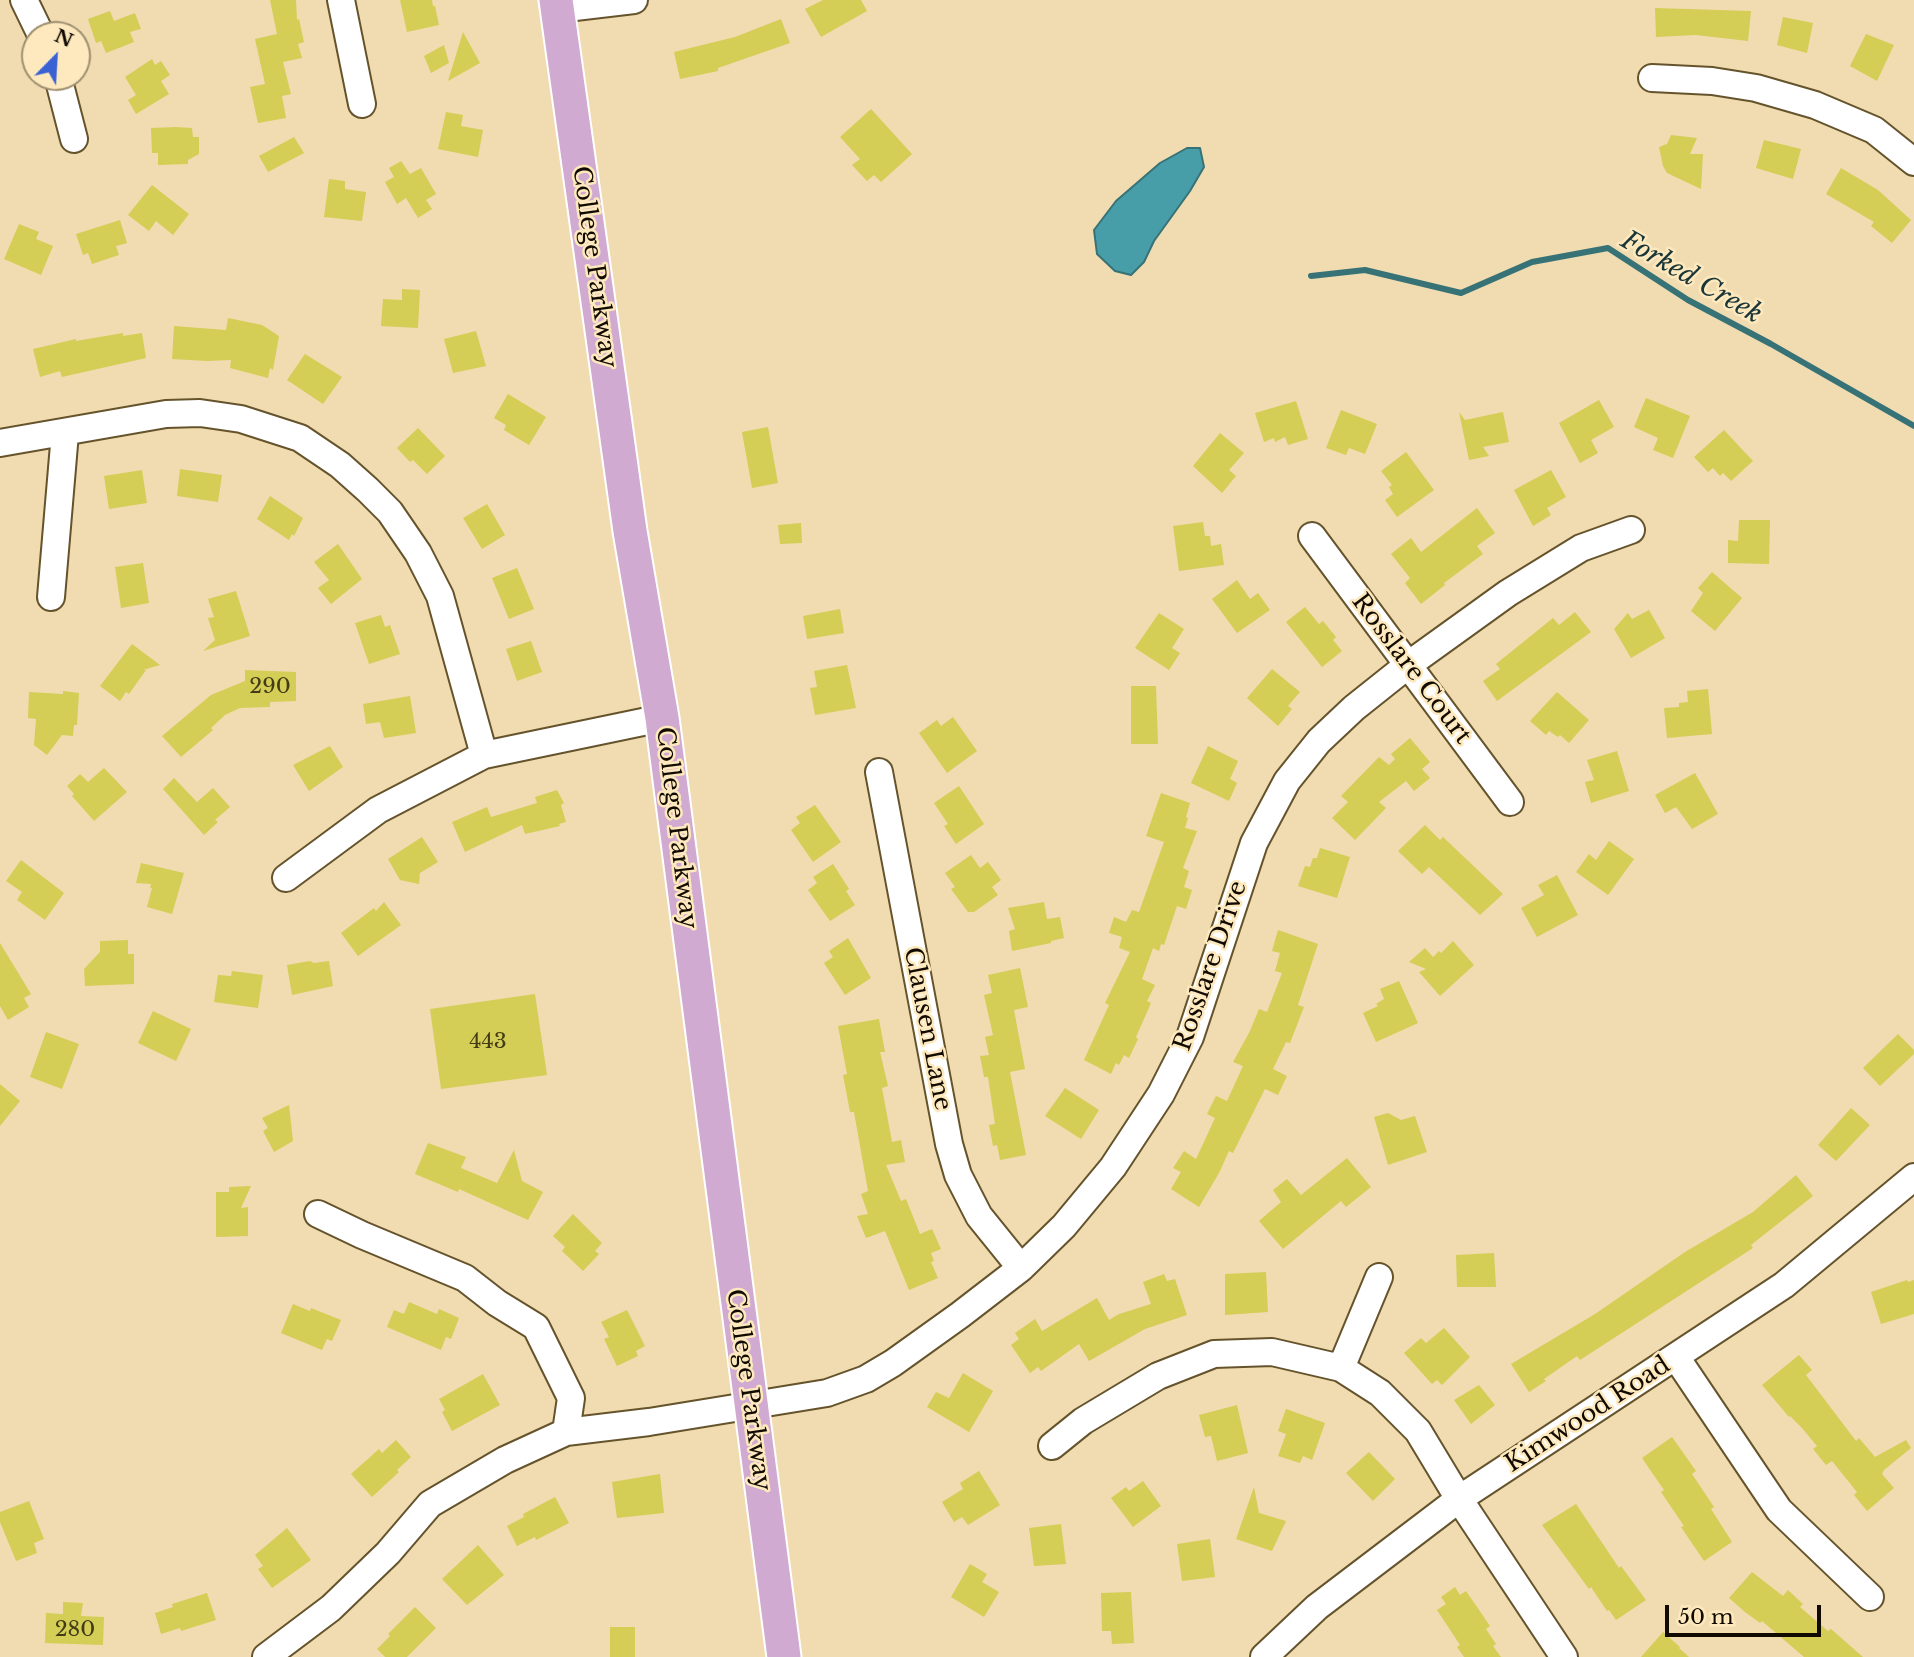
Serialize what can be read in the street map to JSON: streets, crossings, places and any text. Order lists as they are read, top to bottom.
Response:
{
  "streets": {
    "main road": ["College Parkway"],
    "street": [
      "Rosslare Court",
      "Rosslare Drive",
      "Clausen Lane",
      "Kimwood Road"
    ]
  },
  "crossings": [
    ["College Parkway", "Rosslare Drive"],
    ["Rosslare Court", "Rosslare Drive"],
    ["Rosslare Drive", "Clausen Lane"]
  ],
  "water": ["Forked Creek"],
  "house_numbers": ["290", "443", "280"],
  "scale_bar": "50 m",
  "north": "top right"
}
